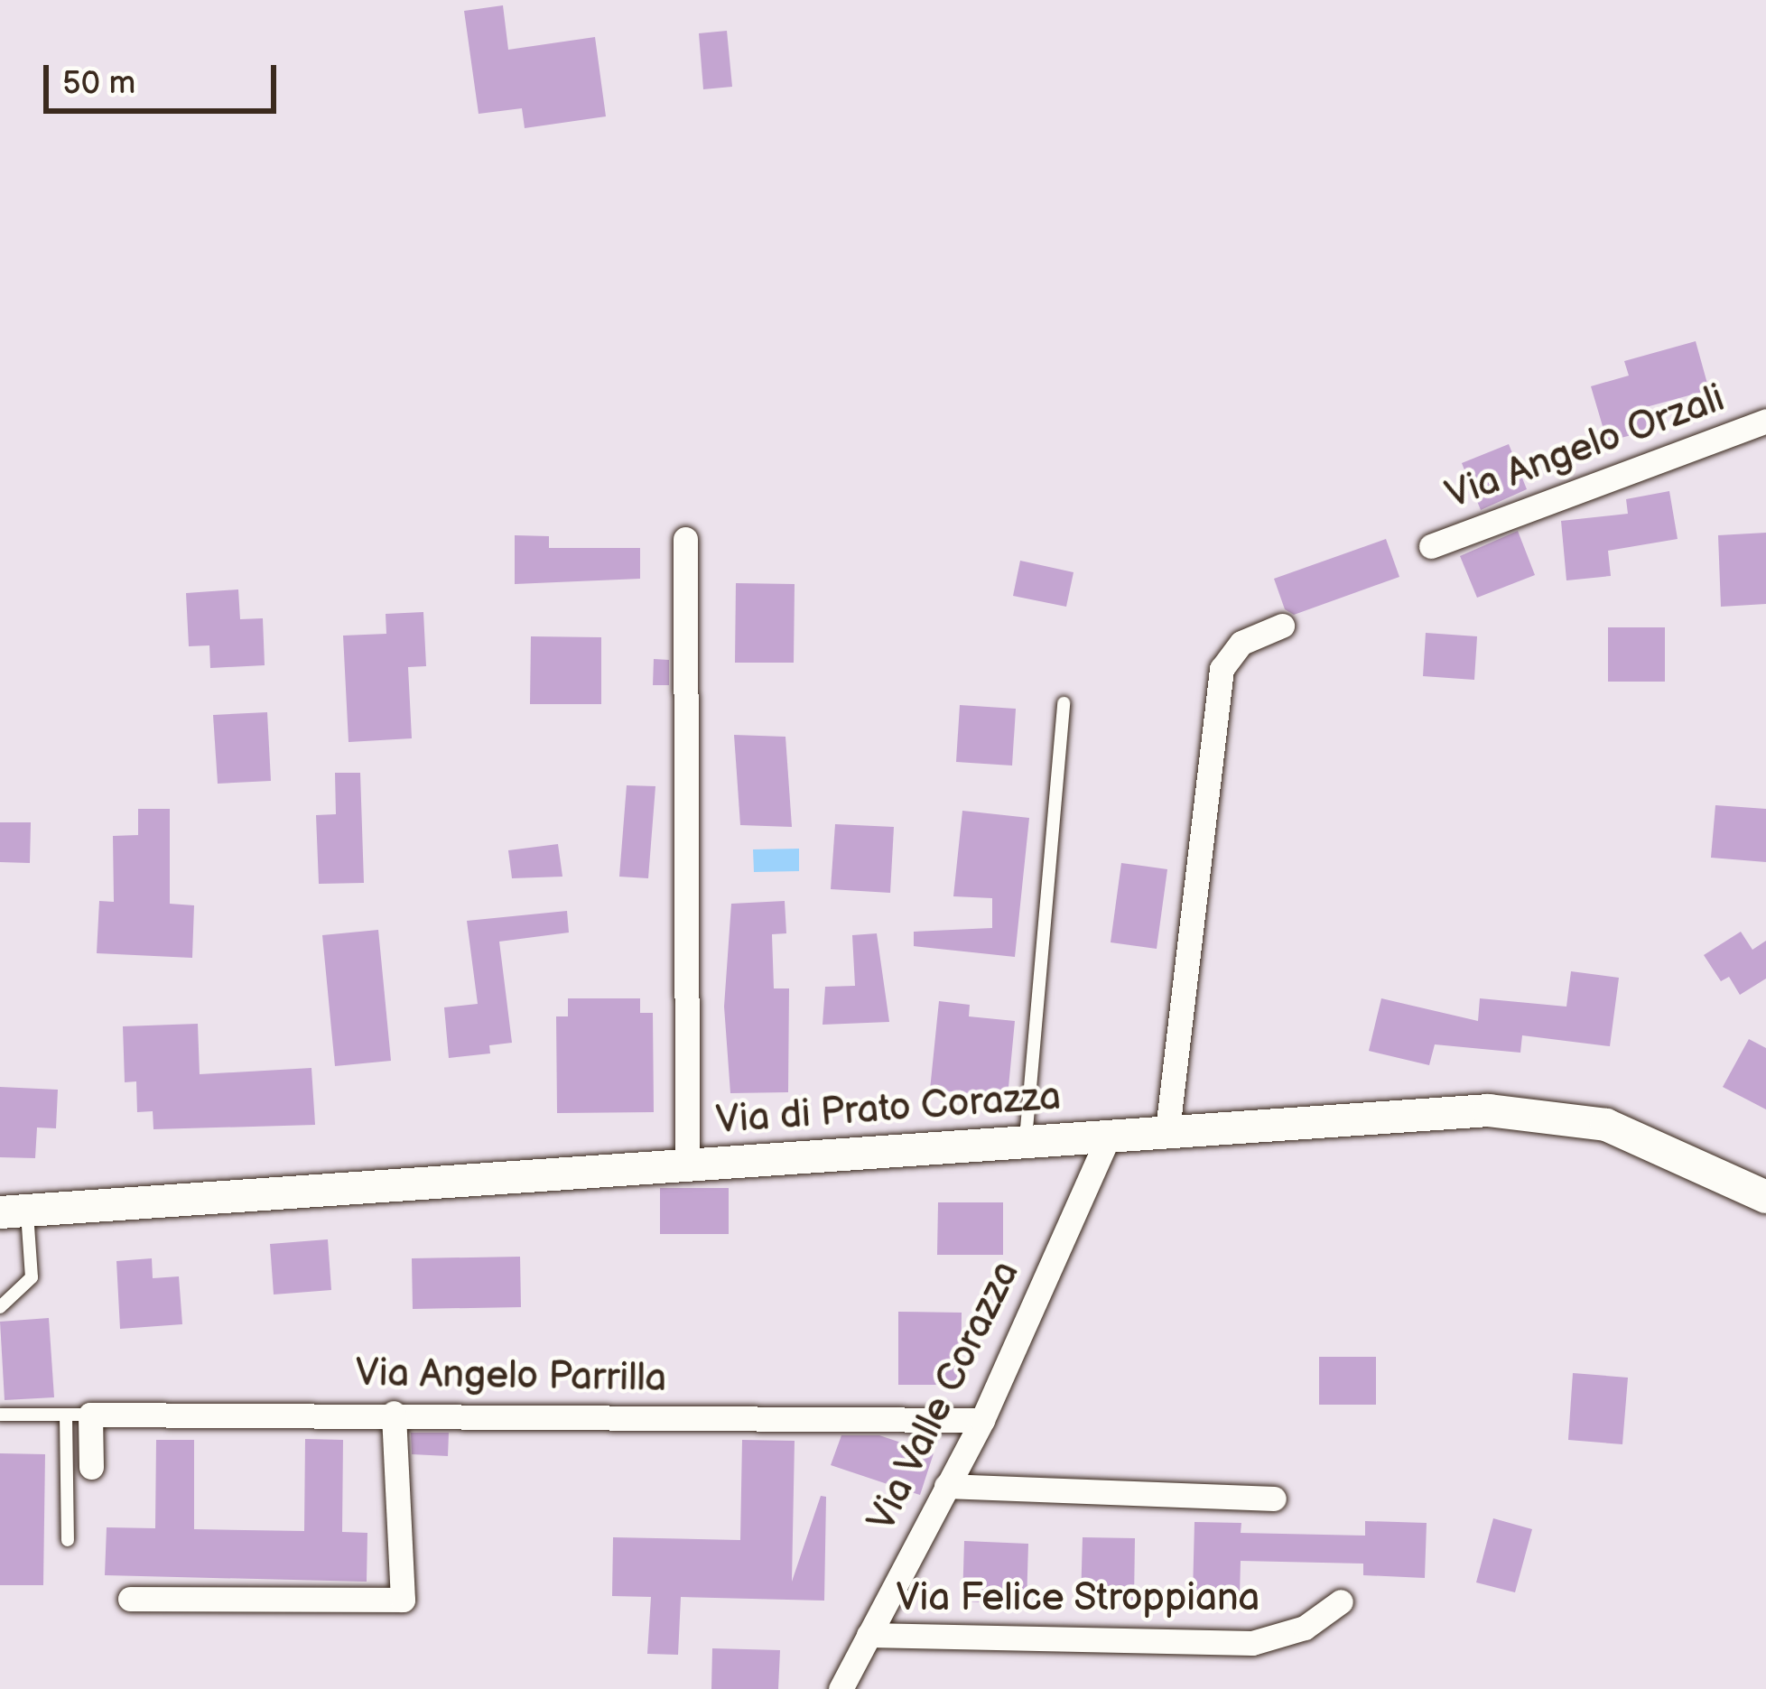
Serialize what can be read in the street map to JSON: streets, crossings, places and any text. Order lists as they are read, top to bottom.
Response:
{
  "streets": {
    "street": [
      "Via Angelo Orzali",
      "Via di Prato Corazza",
      "Via Angelo Parrilla",
      "Via Valle Corazza",
      "Via Felice Stroppiana"
    ]
  },
  "crossings": [
    ["Via di Prato Corazza", "Via Valle Corazza"],
    ["Via Angelo Parrilla", "Via Valle Corazza"],
    ["Via Valle Corazza", "Via Felice Stroppiana"]
  ],
  "scale_bar": "50 m"
}
